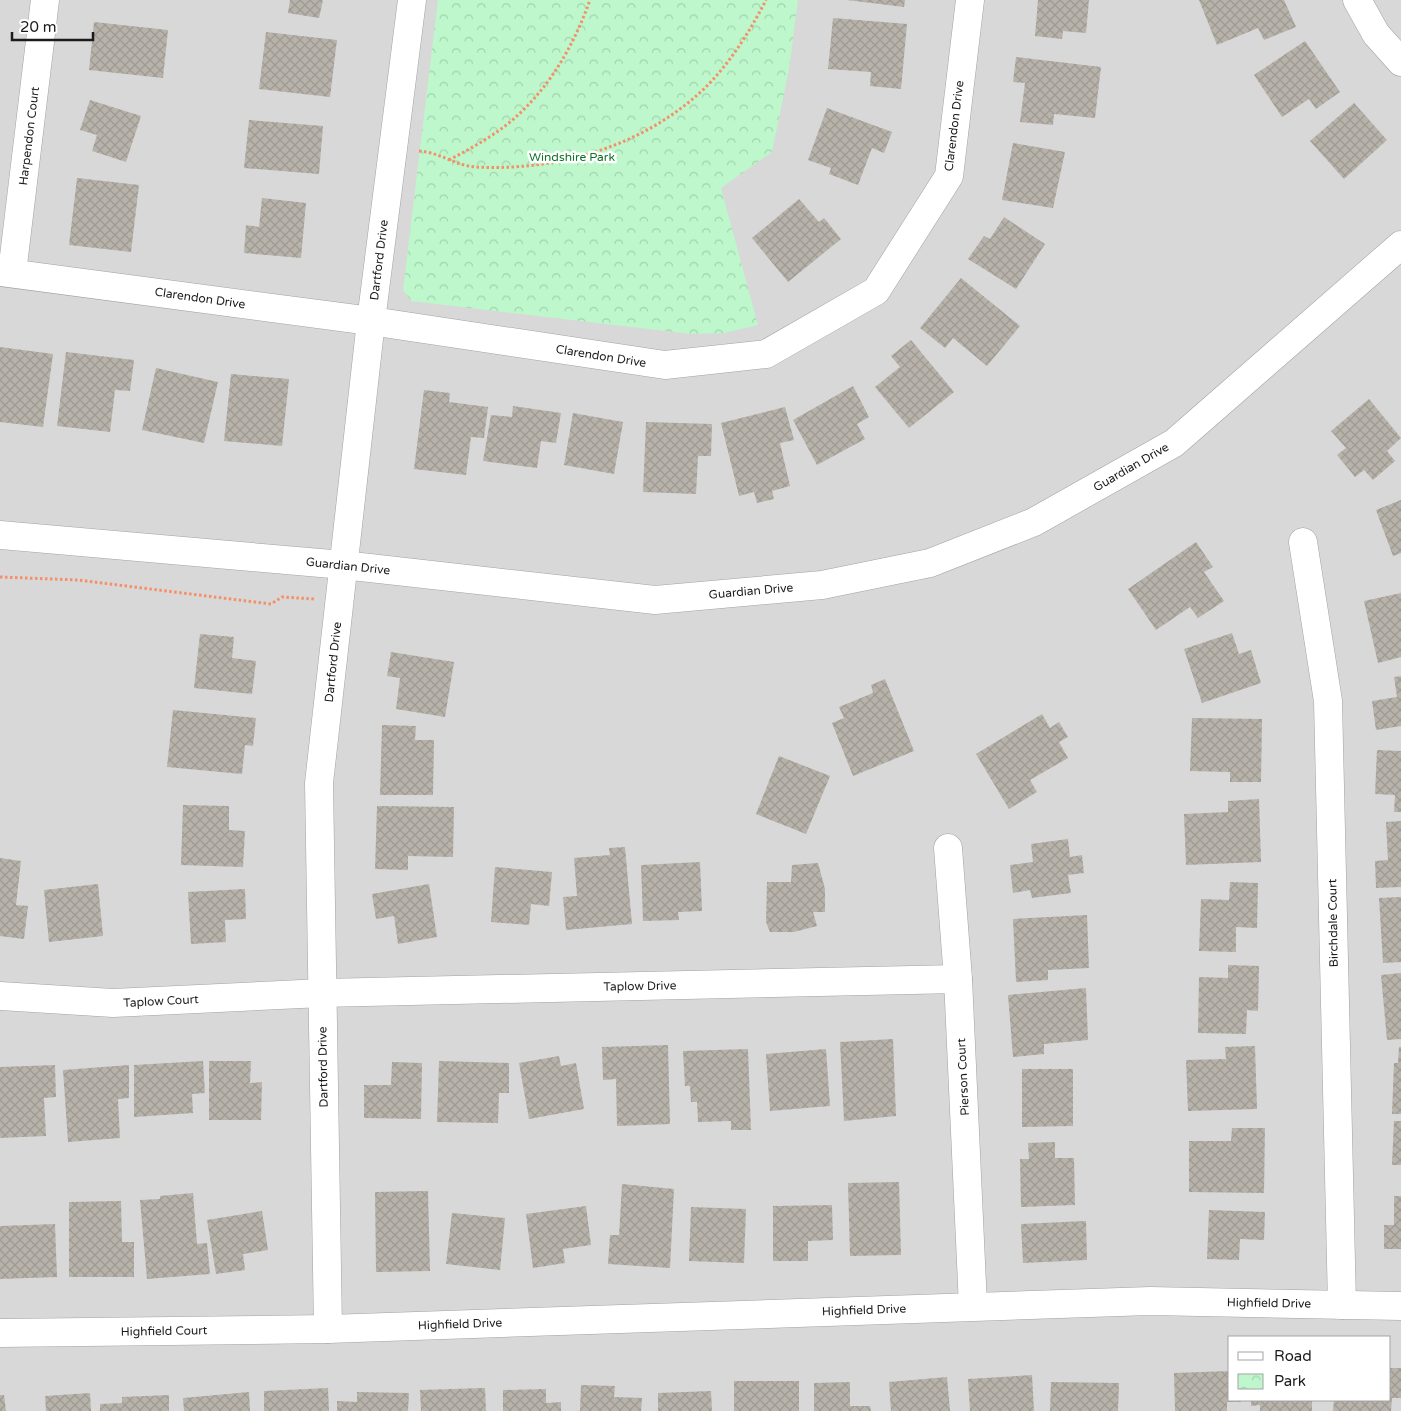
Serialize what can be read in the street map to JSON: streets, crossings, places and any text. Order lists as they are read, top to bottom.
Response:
{
  "streets": {
    "street": [
      "Clarendon Drive",
      "Harpendon Court",
      "Dartford Drive",
      "Guardian Drive",
      "Birchdale Court",
      "Taplow Drive",
      "Taplow Court",
      "Pierson Court",
      "Highfield Drive",
      "Highfield Court"
    ]
  },
  "crossings": [
    ["Clarendon Drive", "Harpendon Court"],
    ["Clarendon Drive", "Dartford Drive"],
    ["Dartford Drive", "Guardian Drive"],
    ["Dartford Drive", "Taplow Drive"],
    ["Dartford Drive", "Taplow Court"],
    ["Dartford Drive", "Highfield Drive"],
    ["Dartford Drive", "Highfield Court"],
    ["Birchdale Court", "Highfield Drive"],
    ["Taplow Drive", "Taplow Court"],
    ["Taplow Drive", "Pierson Court"],
    ["Pierson Court", "Highfield Drive"],
    ["Highfield Drive", "Highfield Court"]
  ],
  "parks": ["Windshire Park"],
  "legend": ["Road", "Park"],
  "scale_bar": "20 m"
}
